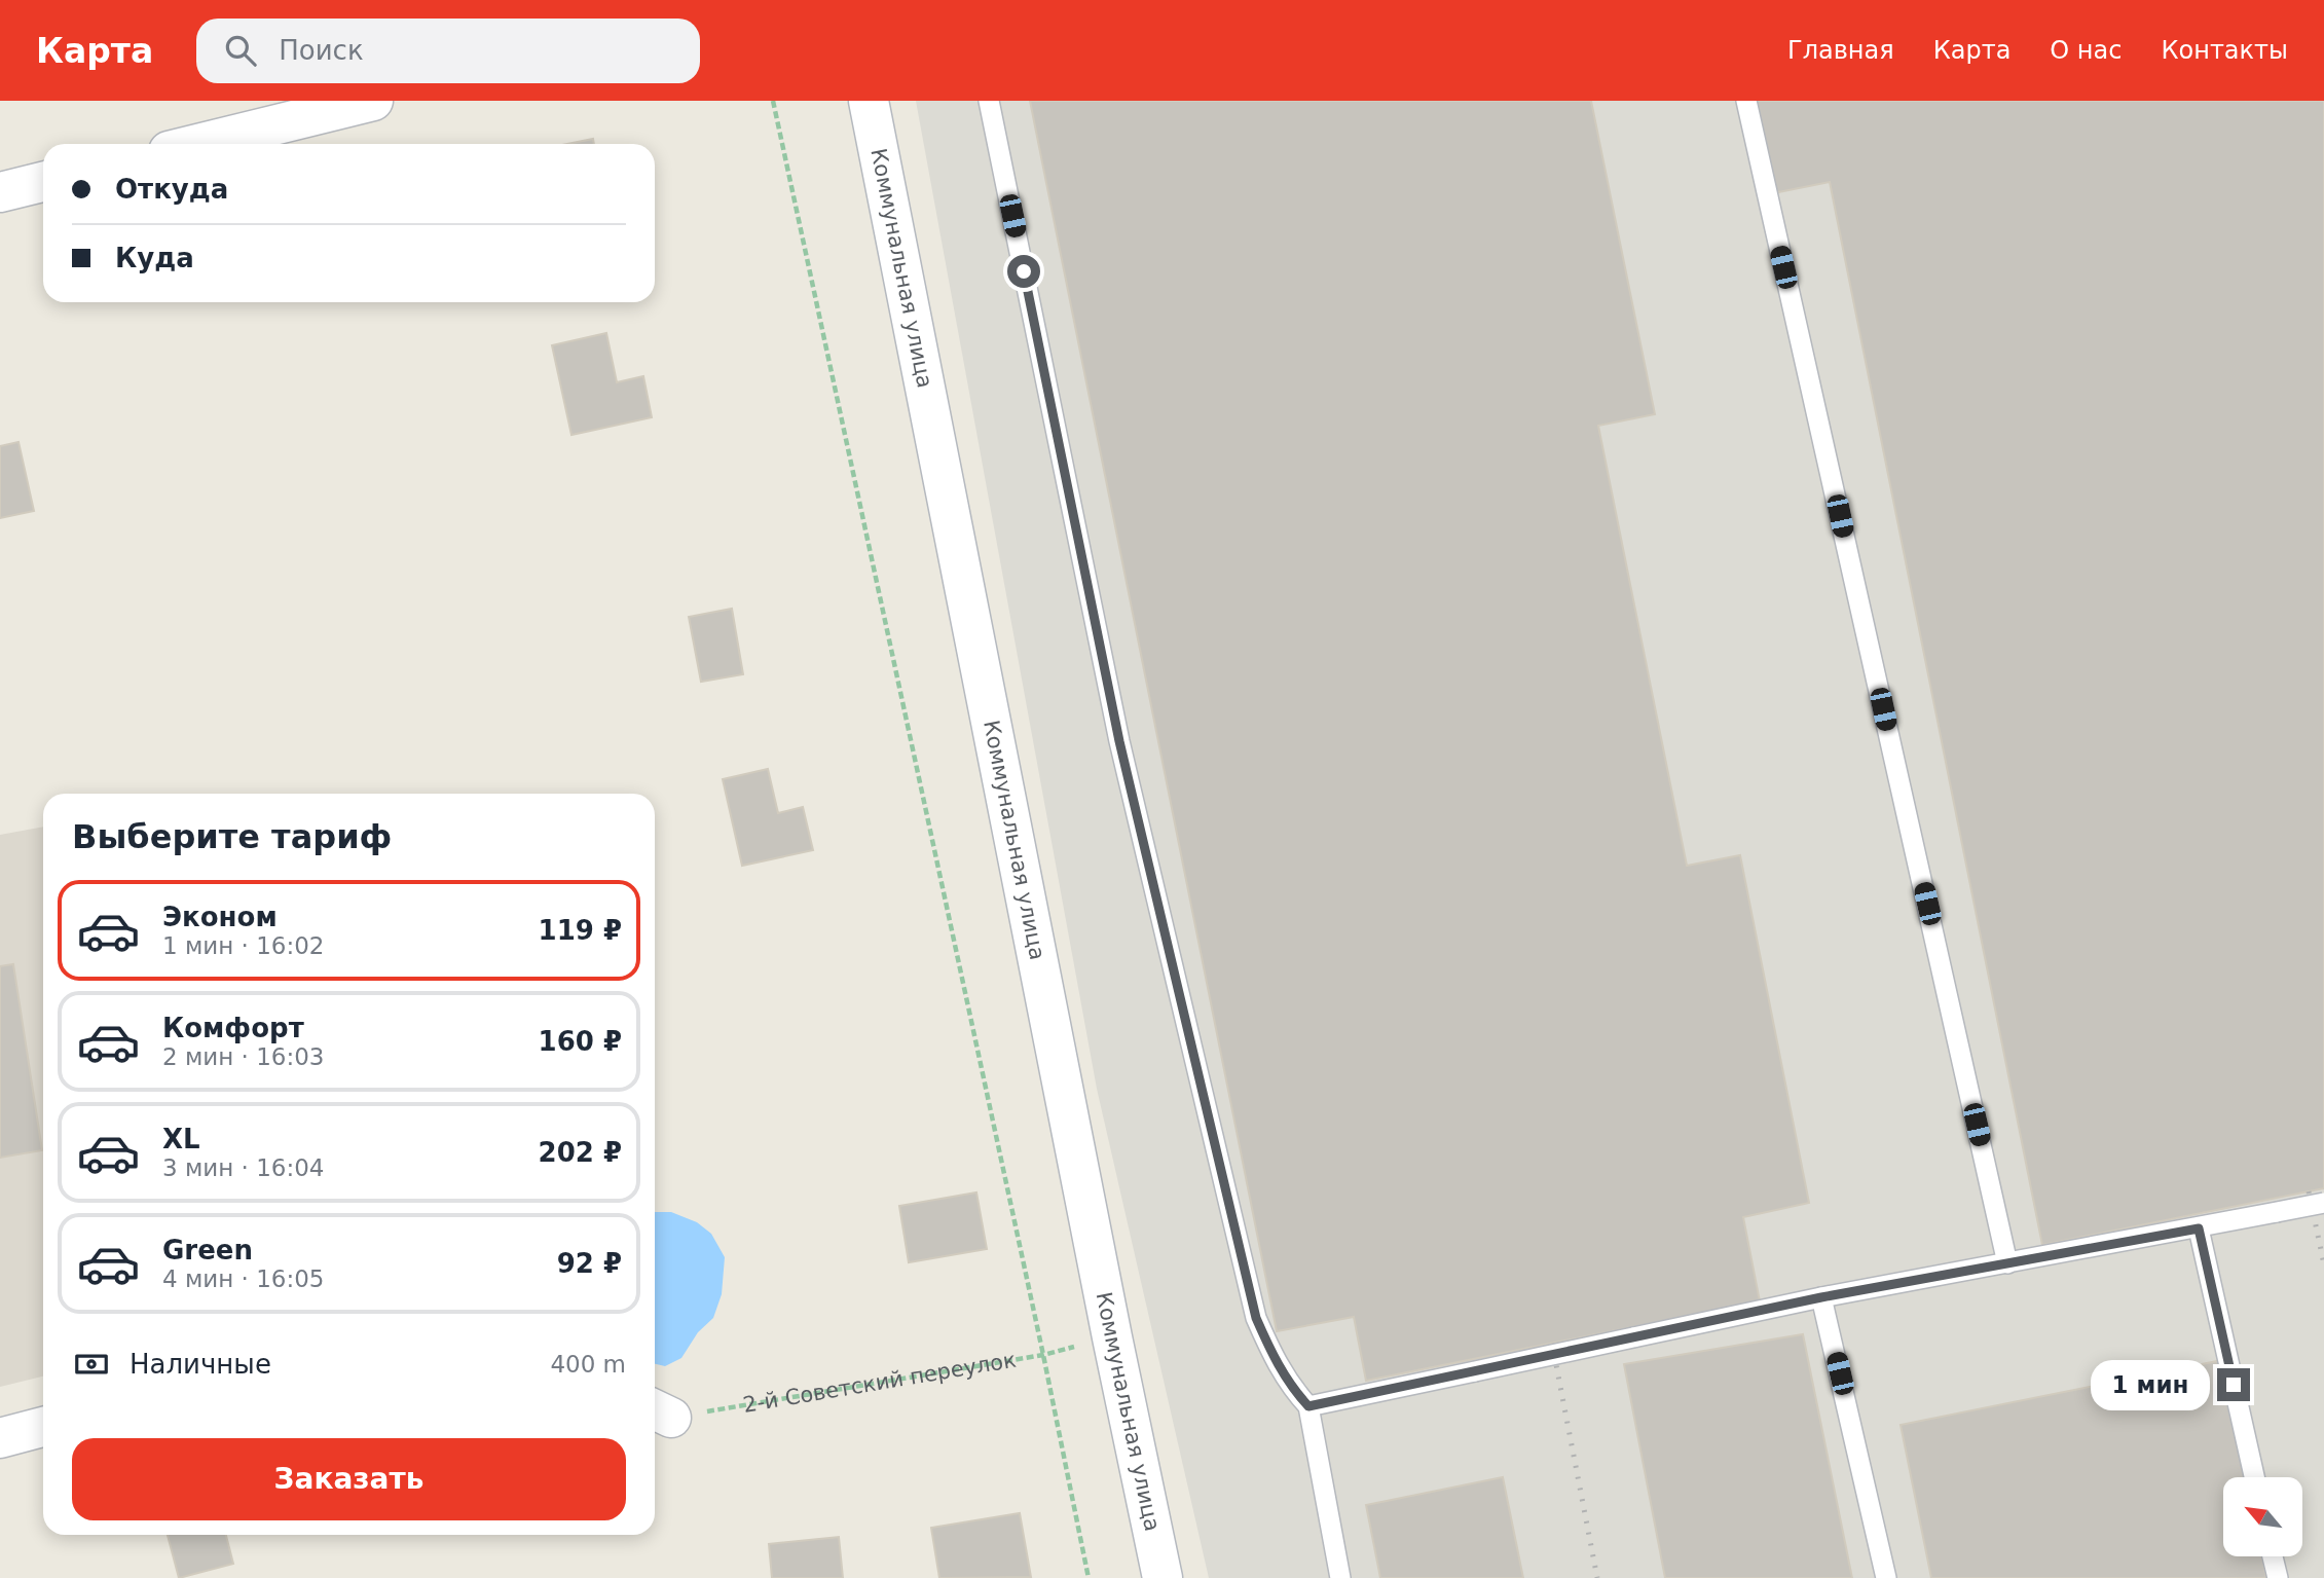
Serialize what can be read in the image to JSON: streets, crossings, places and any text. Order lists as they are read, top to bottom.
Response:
{
  "streets": {
    "street": ["Коммунальная улица"],
    "path": ["2-й Советский переулок"]
  },
  "crossings": [
    ["Коммунальная улица", "2-й Советский переулок"]
  ],
  "north": "top left",
  "page": {
    "header": "Карта",
    "search": "Поиск",
    "nav": [
      "Главная",
      "Карта",
      "О нас",
      "Контакты"
    ],
    "banner": ["Откуда", "Куда"],
    "heading": "Выберите тариф",
    "list": [
      {
        "name": "Эконом",
        "note": "1 мин · 16:02",
        "value": "119 ₽"
      },
      {
        "name": "Комфорт",
        "note": "2 мин · 16:03",
        "value": "160 ₽"
      },
      {
        "name": "XL",
        "note": "3 мин · 16:04",
        "value": "202 ₽"
      },
      {
        "name": "Green",
        "note": "4 мин · 16:05",
        "value": "92 ₽"
      }
    ],
    "pay": ["Наличные", "400 m"],
    "bubble": "1 мин",
    "buttons": "Заказать"
  }
}
